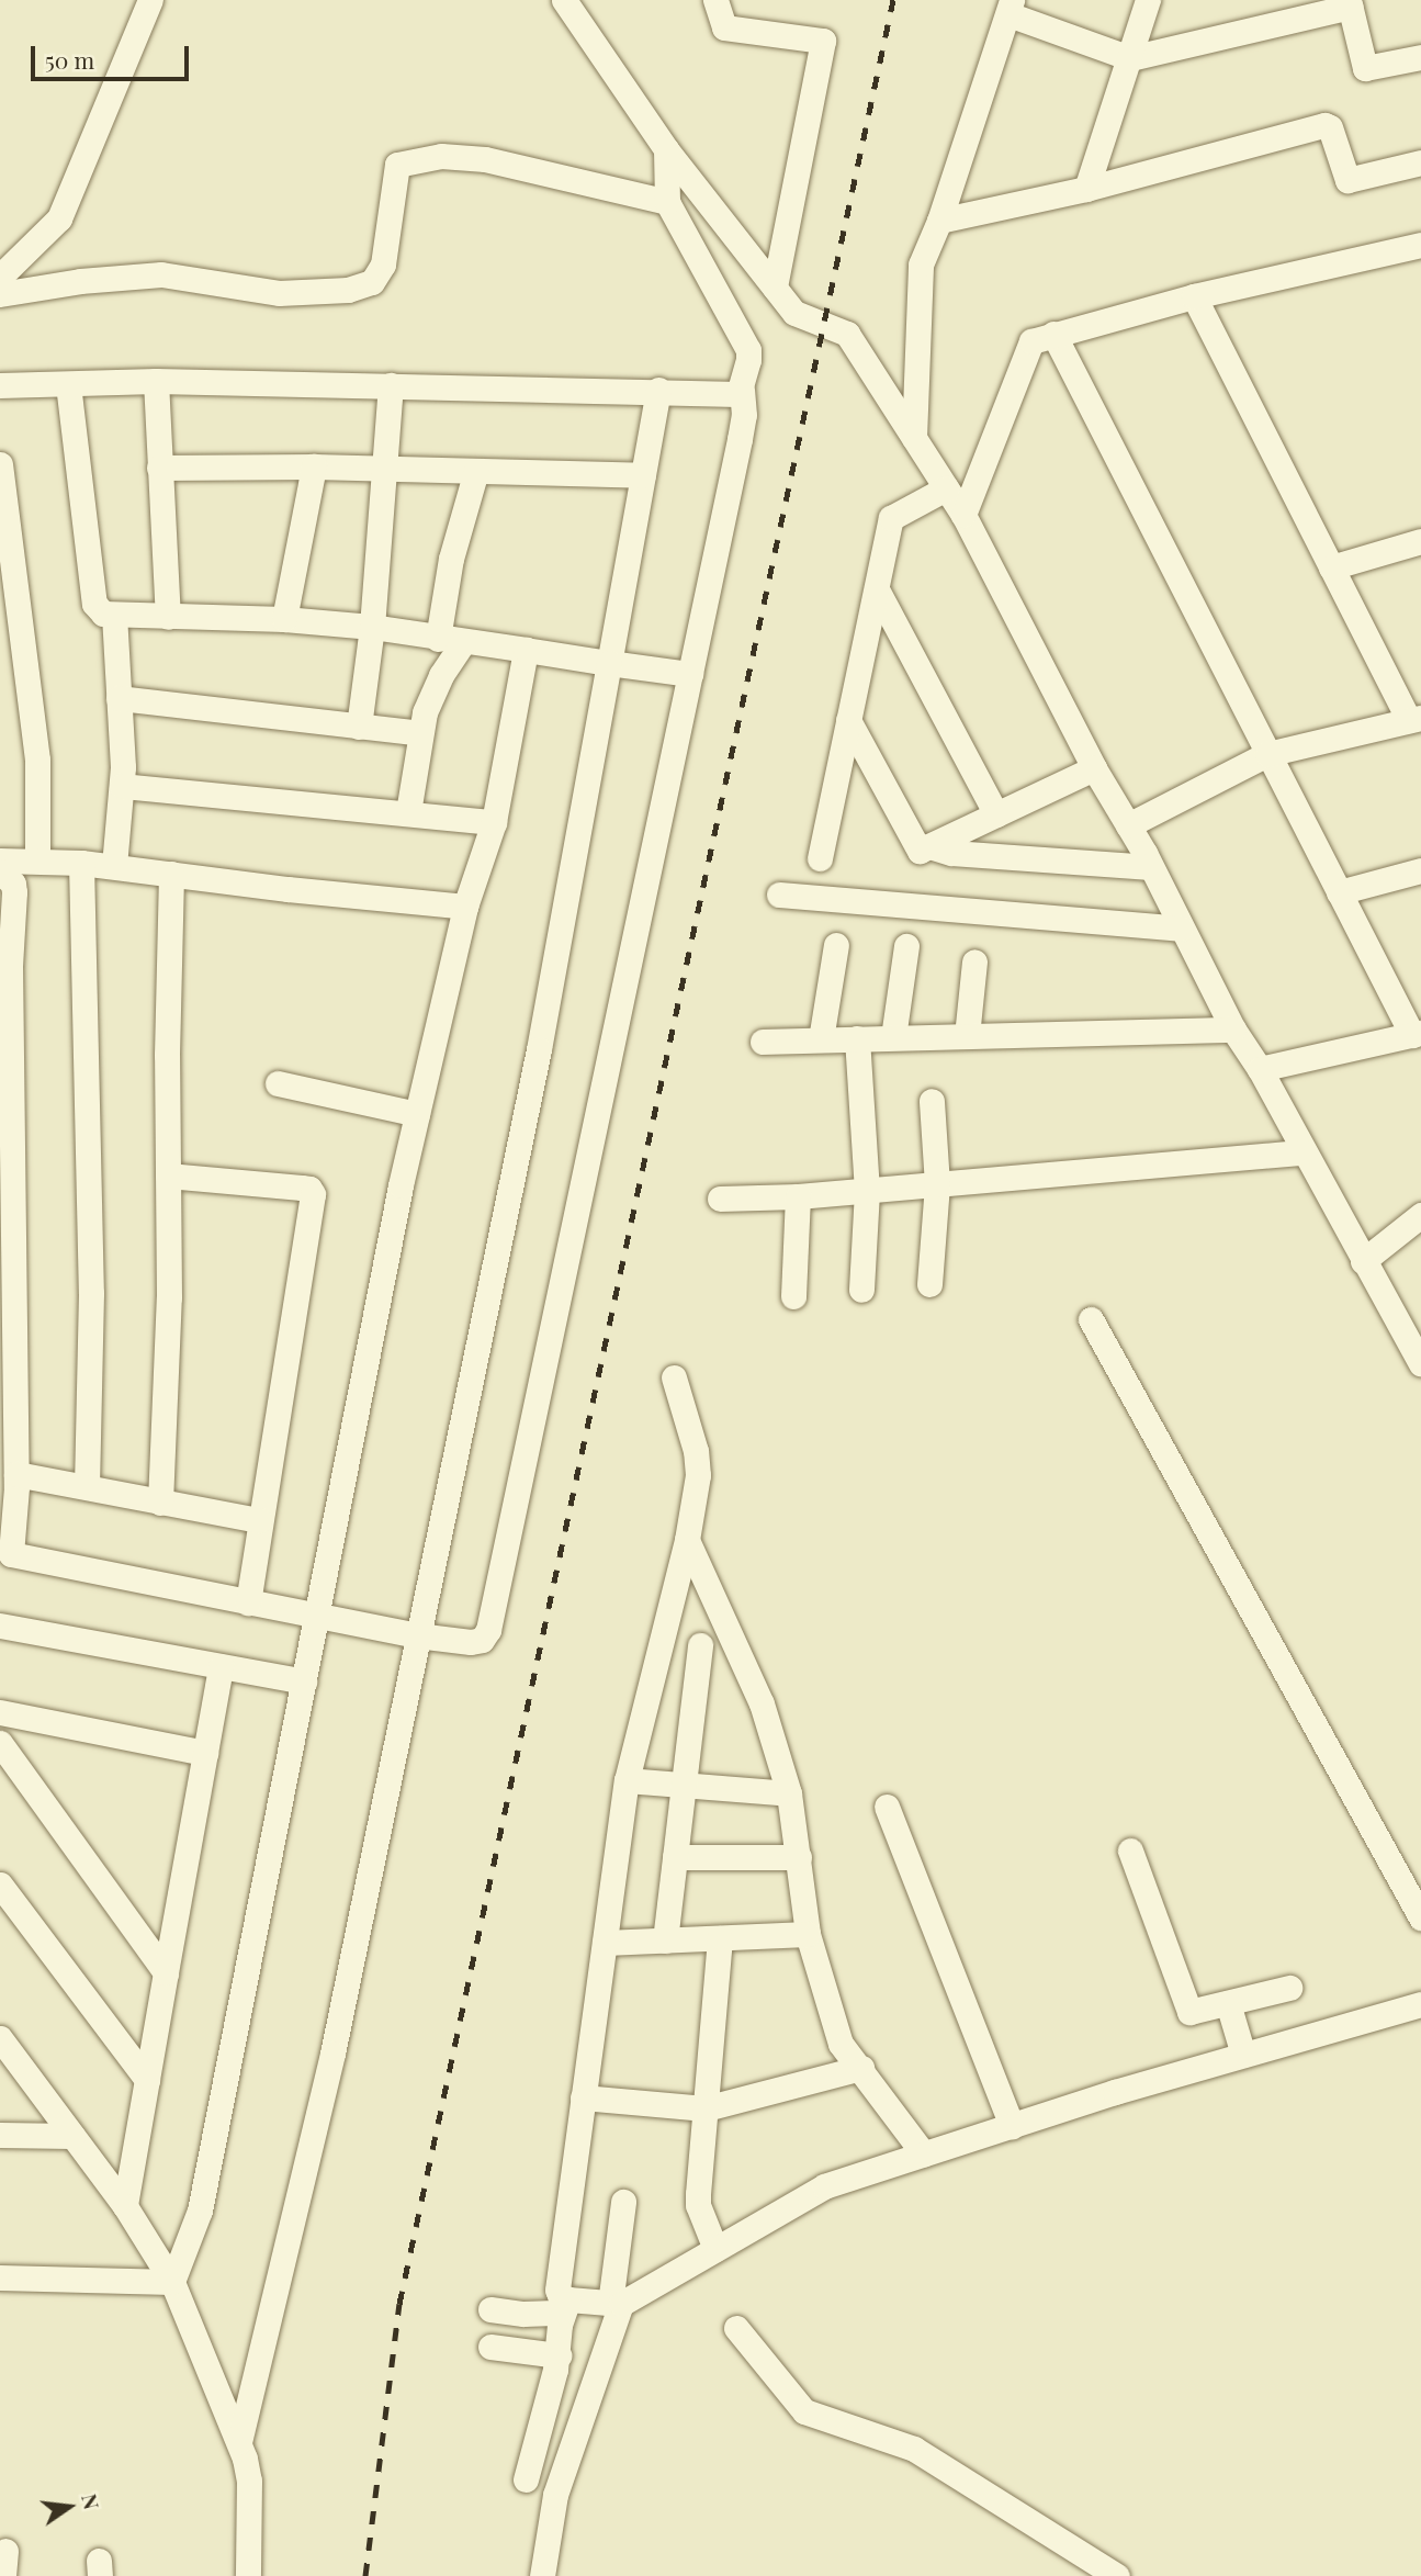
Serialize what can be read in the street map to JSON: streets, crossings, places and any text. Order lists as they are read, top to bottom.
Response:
{
  "scale_bar": "50 m",
  "north": "right"
}
